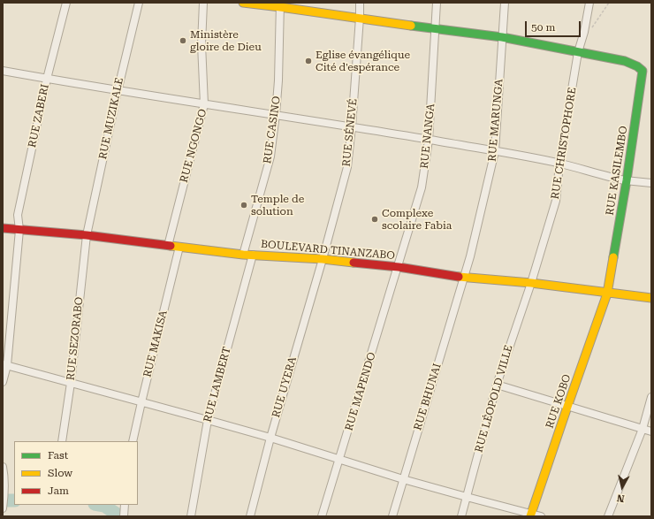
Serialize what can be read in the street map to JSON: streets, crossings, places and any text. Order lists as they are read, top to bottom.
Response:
{
  "streets": {
    "street": [
      "RUE ZABERI",
      "RUE MUZIKALE",
      "RUE MARUNGA",
      "RUE CASINO",
      "RUE SÉNEVÉ",
      "RUE NANGA",
      "RUE CHRISTOPHORE",
      "RUE NGONGO",
      "RUE KASILEMBO",
      "BOULEVARD TINANZABO",
      "RUE SEZORABO",
      "RUE MAKISA",
      "RUE LAMBERT",
      "RUE UYERA",
      "RUE MAPENDO",
      "RUE BHUNAI",
      "RUE LÉOPOLD VILLE",
      "RUE KOBO"
    ]
  },
  "crossings": [
    ["RUE ZABERI", "BOULEVARD TINANZABO"],
    ["RUE MUZIKALE", "BOULEVARD TINANZABO"],
    ["RUE MUZIKALE", "RUE SEZORABO"],
    ["RUE MARUNGA", "BOULEVARD TINANZABO"],
    ["RUE MARUNGA", "RUE BHUNAI"],
    ["RUE CASINO", "BOULEVARD TINANZABO"],
    ["RUE SÉNEVÉ", "BOULEVARD TINANZABO"],
    ["RUE SÉNEVÉ", "RUE UYERA"],
    ["RUE NANGA", "BOULEVARD TINANZABO"],
    ["RUE NANGA", "RUE MAPENDO"],
    ["RUE CHRISTOPHORE", "RUE KASILEMBO"],
    ["RUE CHRISTOPHORE", "BOULEVARD TINANZABO"],
    ["RUE CHRISTOPHORE", "RUE LÉOPOLD VILLE"],
    ["RUE NGONGO", "BOULEVARD TINANZABO"],
    ["RUE KASILEMBO", "BOULEVARD TINANZABO"],
    ["RUE KASILEMBO", "RUE KOBO"],
    ["BOULEVARD TINANZABO", "RUE SEZORABO"],
    ["BOULEVARD TINANZABO", "RUE MAKISA"],
    ["BOULEVARD TINANZABO", "RUE LAMBERT"],
    ["BOULEVARD TINANZABO", "RUE UYERA"],
    ["BOULEVARD TINANZABO", "RUE MAPENDO"],
    ["BOULEVARD TINANZABO", "RUE BHUNAI"],
    ["BOULEVARD TINANZABO", "RUE LÉOPOLD VILLE"],
    ["BOULEVARD TINANZABO", "RUE KOBO"]
  ],
  "places": [
    "Ministère gloire de Dieu",
    "Eglise évangélique Cité d'espérance",
    "Temple de solution",
    "Complexe scolaire Fabia"
  ],
  "legend": ["Fast", "Slow", "Jam"],
  "scale_bar": "50 m",
  "north": "bottom"
}
